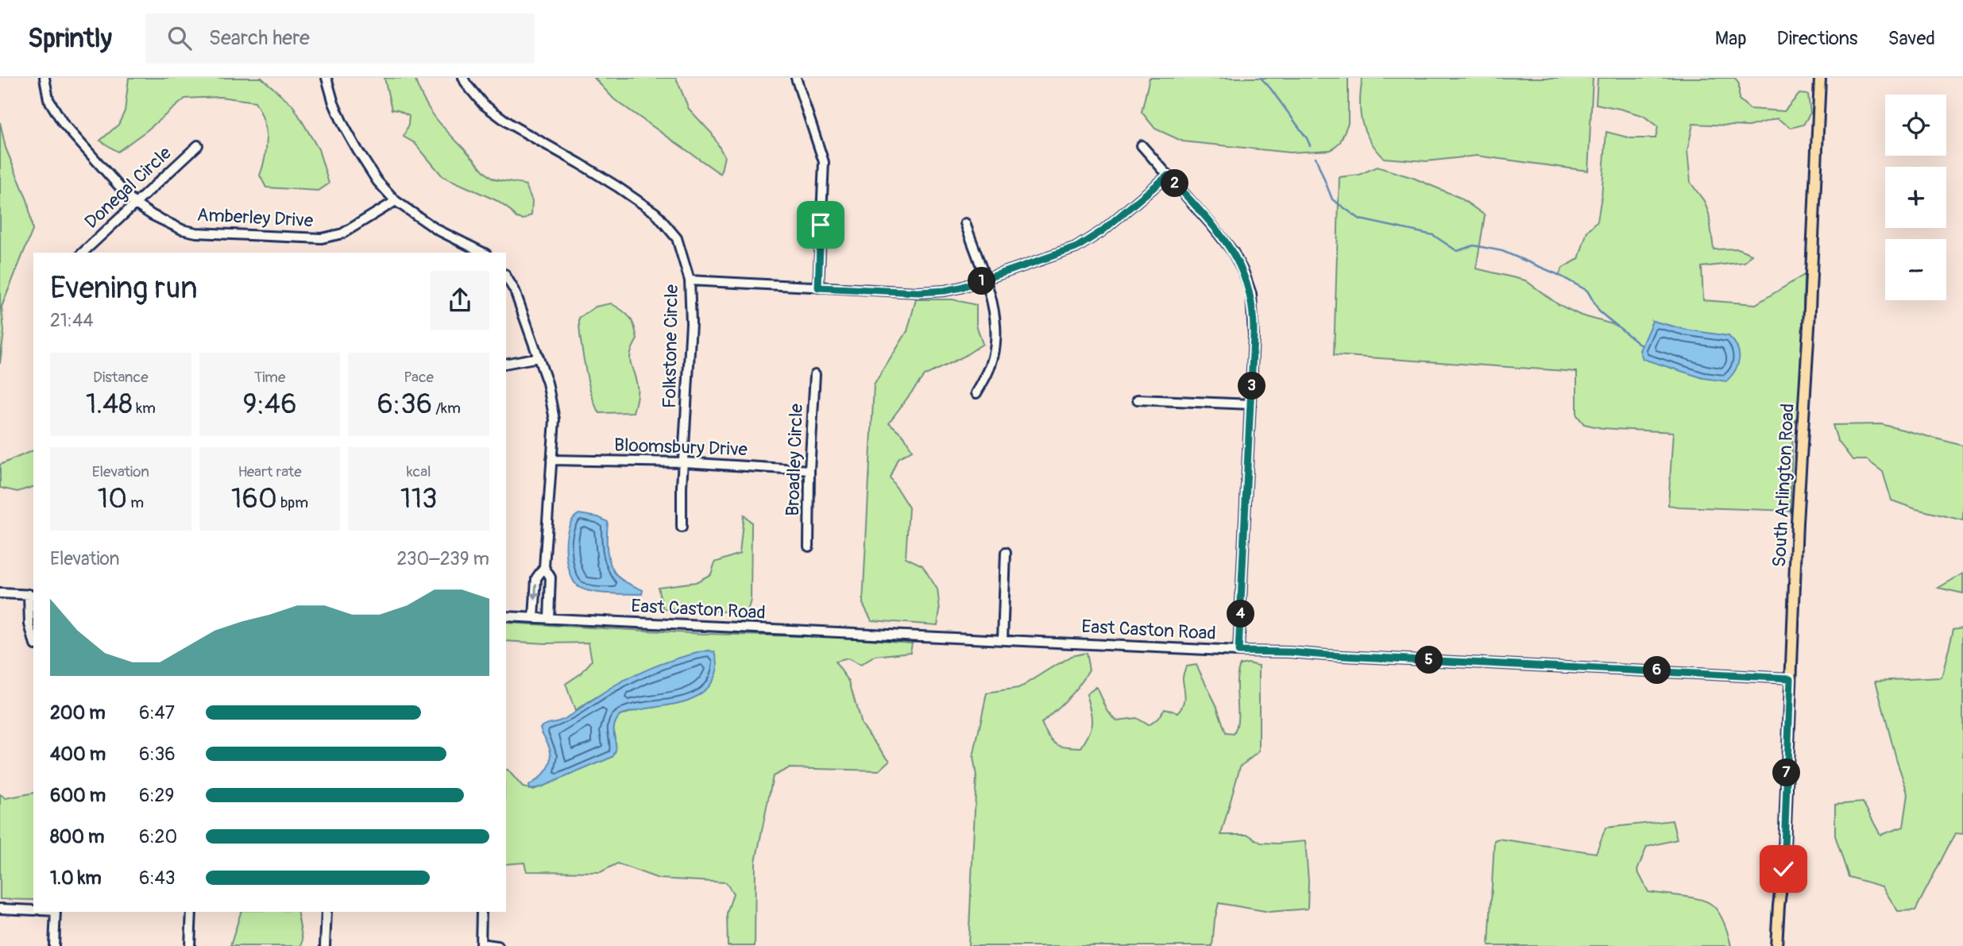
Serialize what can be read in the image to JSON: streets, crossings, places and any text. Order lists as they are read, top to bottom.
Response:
{
  "streets": {
    "main road": ["South Arlington Road"],
    "street": [
      "Donegal Circle",
      "Amberley Drive",
      "Folkstone Circle",
      "Bloomsbury Drive",
      "Broadley Circle",
      "East Caston Road"
    ]
  },
  "crossings": [
    ["Donegal Circle", "Amberley Drive"],
    ["Folkstone Circle", "Bloomsbury Drive"],
    ["Bloomsbury Drive", "Broadley Circle"],
    ["South Arlington Road", "East Caston Road"]
  ],
  "page": {
    "header": "Sprintly",
    "search": "Search here",
    "nav": ["Map", "Directions", "Saved"],
    "map_buttons": ["+", "−"],
    "pins": [
      "2",
      "1",
      "3",
      "4",
      "5",
      "6",
      "7"
    ],
    "heading": ["Evening run", "21:44"],
    "stats": [
      ["Distance", "1.48 km"],
      ["Time", "9:46"],
      ["Pace", "6:36 /km"],
      ["Elevation", "10 m"],
      ["Heart rate", "160 bpm"],
      ["kcal", "113"]
    ],
    "chart": ["Elevation", "230–239 m"],
    "list": [
      {
        "name": "200 m",
        "note": "6:47"
      },
      {
        "name": "400 m",
        "note": "6:36"
      },
      {
        "name": "600 m",
        "note": "6:29"
      },
      {
        "name": "800 m",
        "note": "6:20"
      },
      {
        "name": "1.0 km",
        "note": "6:43"
      }
    ]
  }
}
